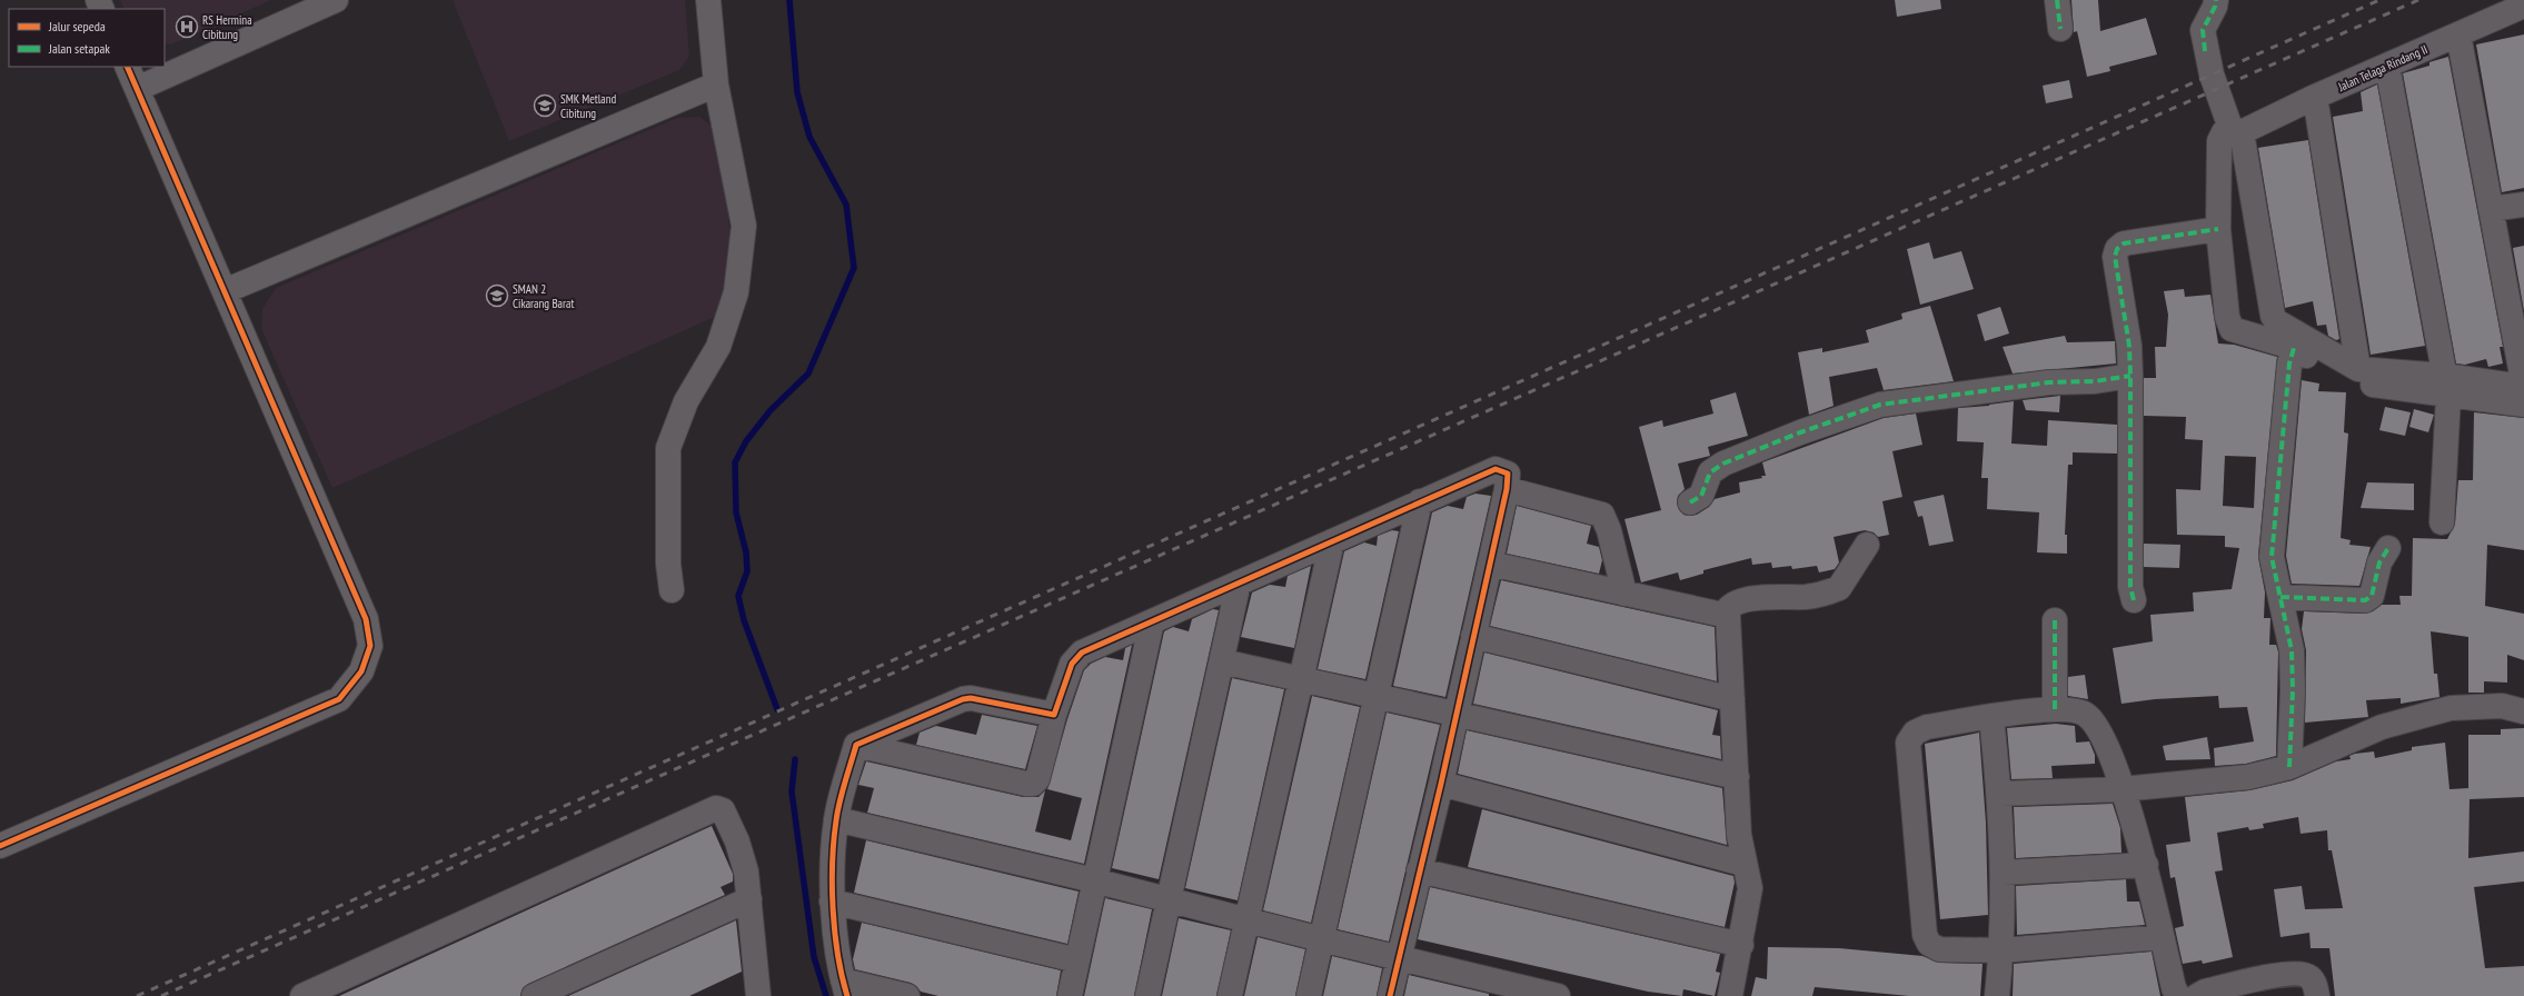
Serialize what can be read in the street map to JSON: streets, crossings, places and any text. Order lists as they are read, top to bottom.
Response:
{
  "streets": {
    "street": ["Jalan Telaga Rindang II"]
  },
  "places": {
    "hospital": ["RS Hermina Cibitung"],
    "school or university": ["SMK Metland Cibitung", "SMAN 2 Cikarang Barat"]
  },
  "legend": ["Jalur sepeda", "Jalan setapak"]
}
